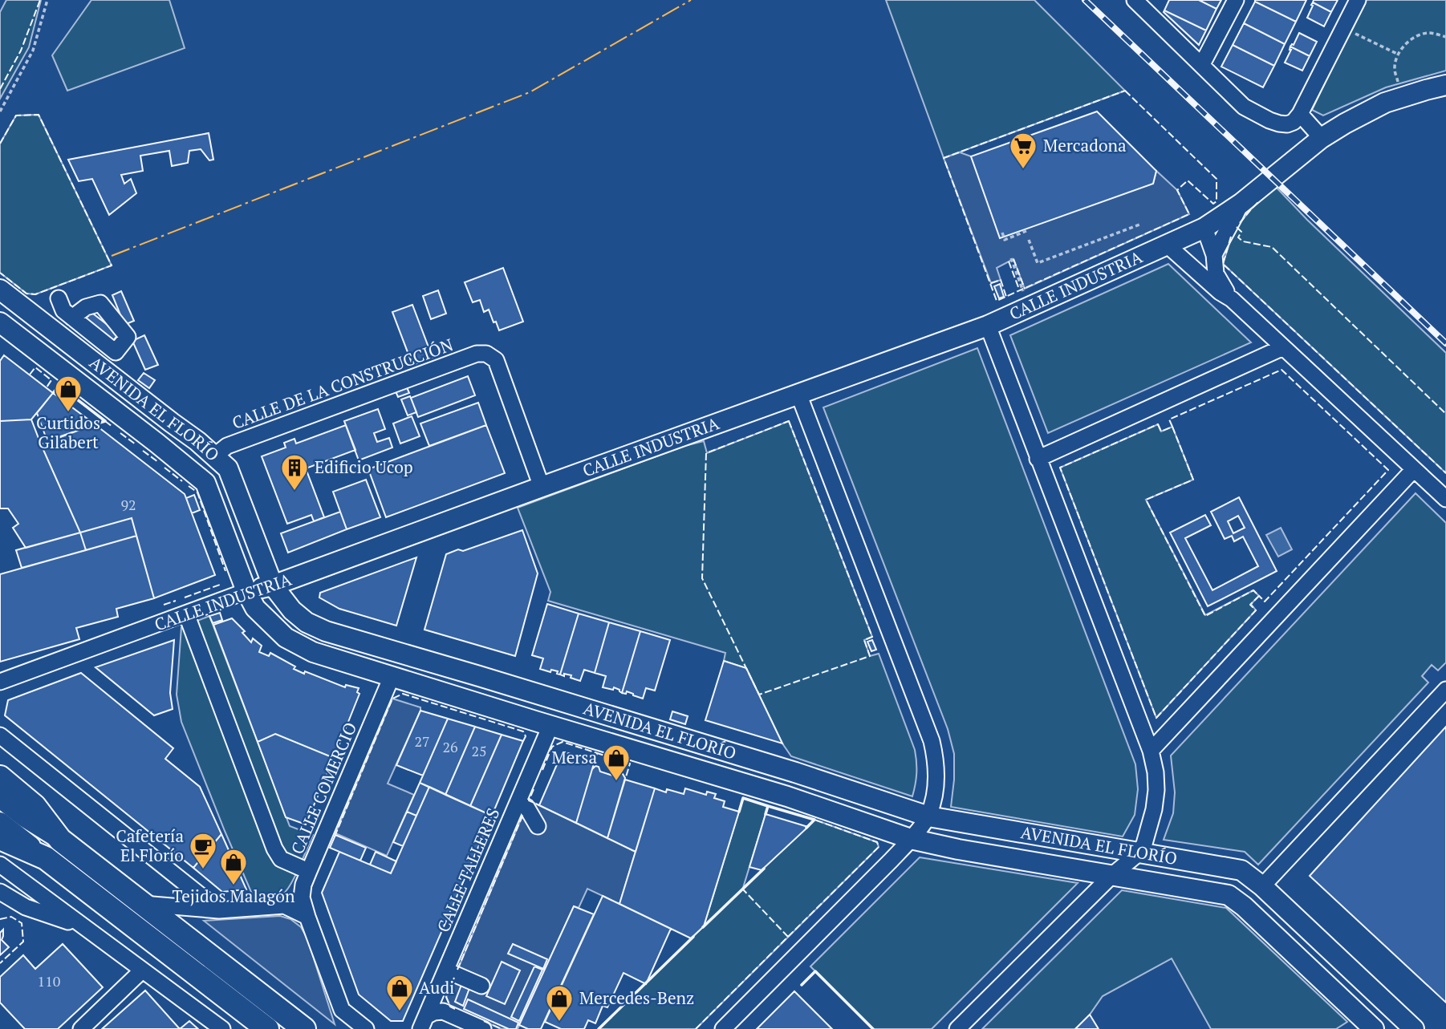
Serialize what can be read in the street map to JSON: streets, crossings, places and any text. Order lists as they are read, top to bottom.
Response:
{
  "streets": {
    "main road": ["CALLE INDUSTRIA", "AVENIDA EL FLORÍO"],
    "street": ["CALLE DE LA CONSTRUCCIÓN", "CALLE COMERCIO", "CALLE TALLERES"]
  },
  "crossings": [
    ["CALLE INDUSTRIA", "CALLE DE LA CONSTRUCCIÓN"],
    ["CALLE INDUSTRIA", "AVENIDA EL FLORÍO"],
    ["CALLE DE LA CONSTRUCCIÓN", "AVENIDA EL FLORÍO"],
    ["AVENIDA EL FLORÍO", "CALLE COMERCIO"],
    ["AVENIDA EL FLORÍO", "CALLE TALLERES"]
  ],
  "places": {
    "supermarket": ["Mercadona"],
    "shop": [
      "Curtidos Gilabert",
      "Mersa",
      "Tejidos Malagón",
      "Audi",
      "Mercedes-Benz"
    ],
    "building": ["Edificio Ucop"],
    "cafe": ["Cafetería El Florío"]
  },
  "house_numbers": [
    "92",
    "27",
    "26",
    "25",
    "110"
  ]
}
